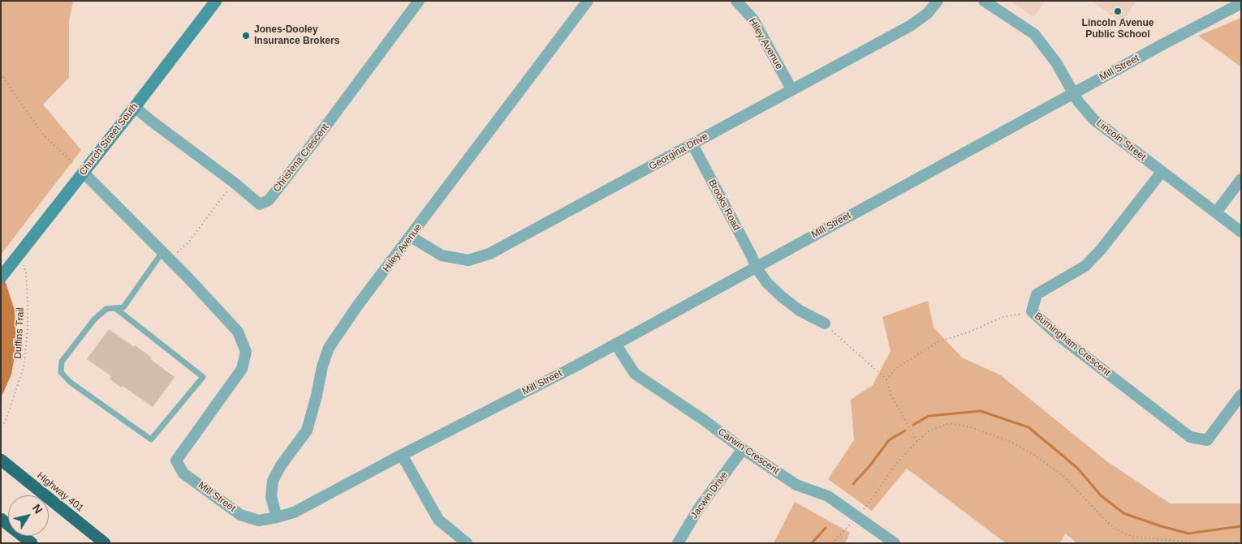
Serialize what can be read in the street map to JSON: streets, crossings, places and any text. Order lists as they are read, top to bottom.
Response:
{
  "streets": {
    "highway": ["Highway 401"],
    "main road": ["Church Street South"],
    "street": [
      "Hiley Avenue",
      "Mill Street",
      "Lincoln Street",
      "Georgina Drive",
      "Christena Crescent",
      "Brooks Road",
      "Burningham Crescent",
      "Carwin Crescent",
      "Jacwin Drive"
    ],
    "path": ["Duffins Trail"]
  },
  "crossings": [
    ["Hiley Avenue", "Mill Street"],
    ["Hiley Avenue", "Georgina Drive"],
    ["Mill Street", "Church Street South"],
    ["Mill Street", "Lincoln Street"],
    ["Mill Street", "Brooks Road"],
    ["Mill Street", "Carwin Crescent"],
    ["Church Street South", "Christena Crescent"],
    ["Lincoln Street", "Burningham Crescent"],
    ["Georgina Drive", "Brooks Road"],
    ["Carwin Crescent", "Jacwin Drive"]
  ],
  "places": ["Lincoln Avenue Public School", "Jones-Dooley Insurance Brokers"],
  "north": "top right"
}
